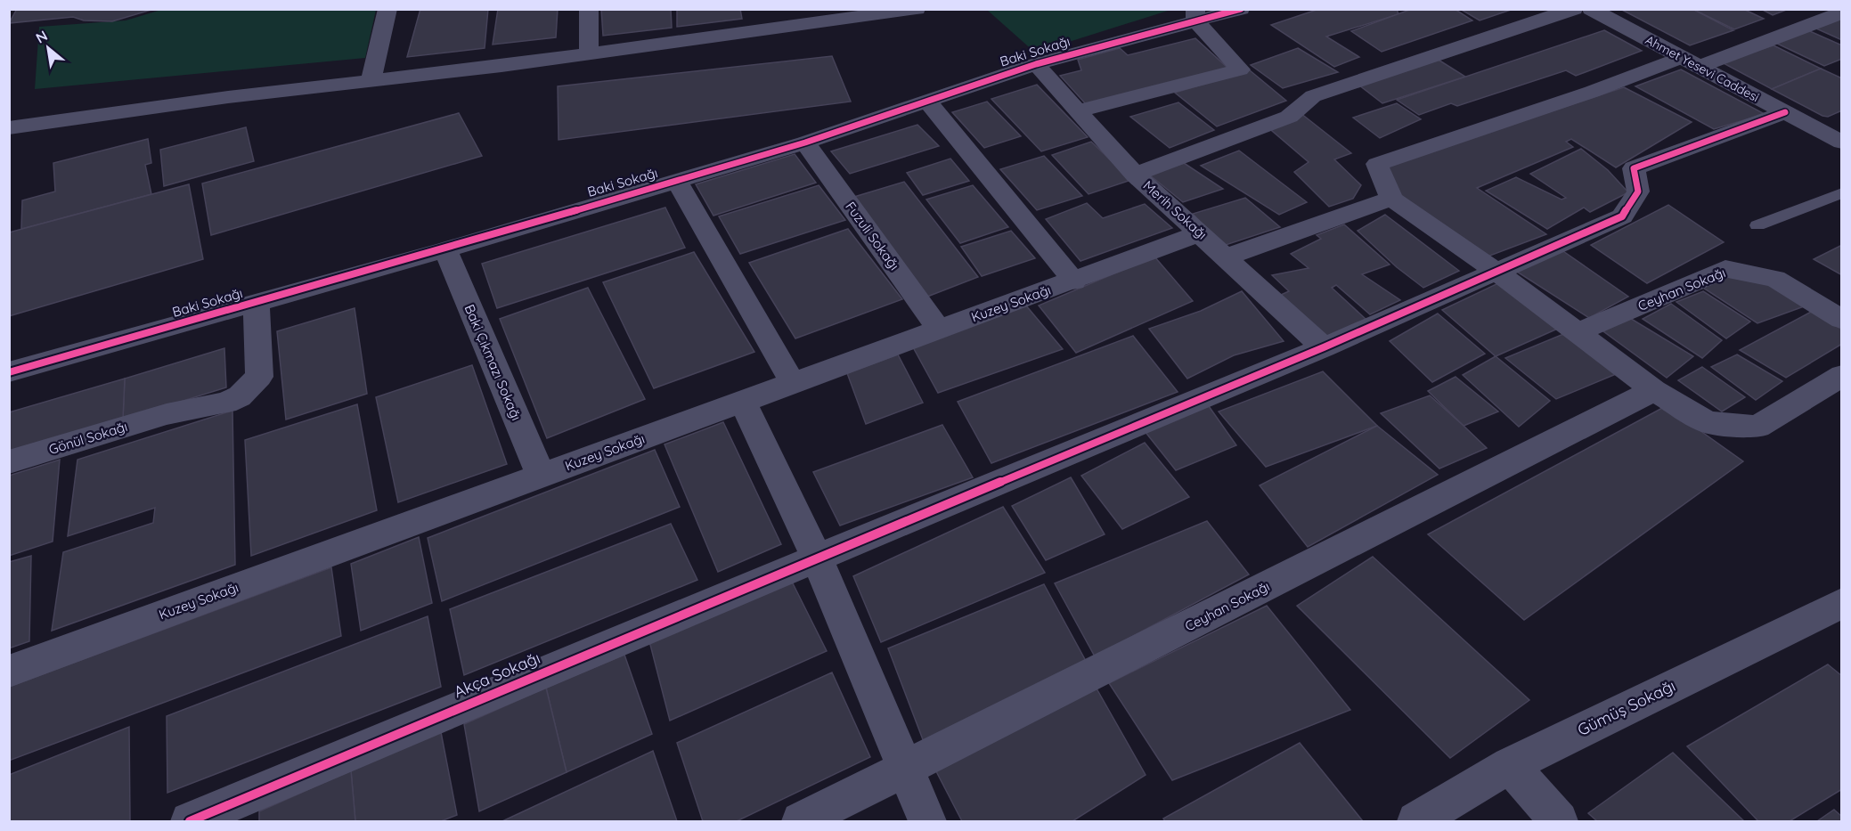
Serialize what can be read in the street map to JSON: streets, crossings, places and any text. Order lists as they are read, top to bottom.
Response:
{
  "streets": {
    "street": [
      "Baki Sokağı",
      "Ahmet Yesevi Caddesi",
      "Merih Sokağı",
      "Fuzuli Sokağı",
      "Ceyhan Sokağı",
      "Kuzey Sokağı",
      "Baki Çıkmazı Sokağı",
      "Gönül Sokağı",
      "Akça Sokağı",
      "Gümüş Sokağı"
    ]
  },
  "crossings": [
    ["Baki Sokağı", "Merih Sokağı"],
    ["Baki Sokağı", "Fuzuli Sokağı"],
    ["Baki Sokağı", "Baki Çıkmazı Sokağı"],
    ["Baki Sokağı", "Gönül Sokağı"],
    ["Ahmet Yesevi Caddesi", "Akça Sokağı"],
    ["Merih Sokağı", "Kuzey Sokağı"],
    ["Merih Sokağı", "Akça Sokağı"],
    ["Fuzuli Sokağı", "Kuzey Sokağı"],
    ["Kuzey Sokağı", "Baki Çıkmazı Sokağı"]
  ],
  "north": "top left"
}
